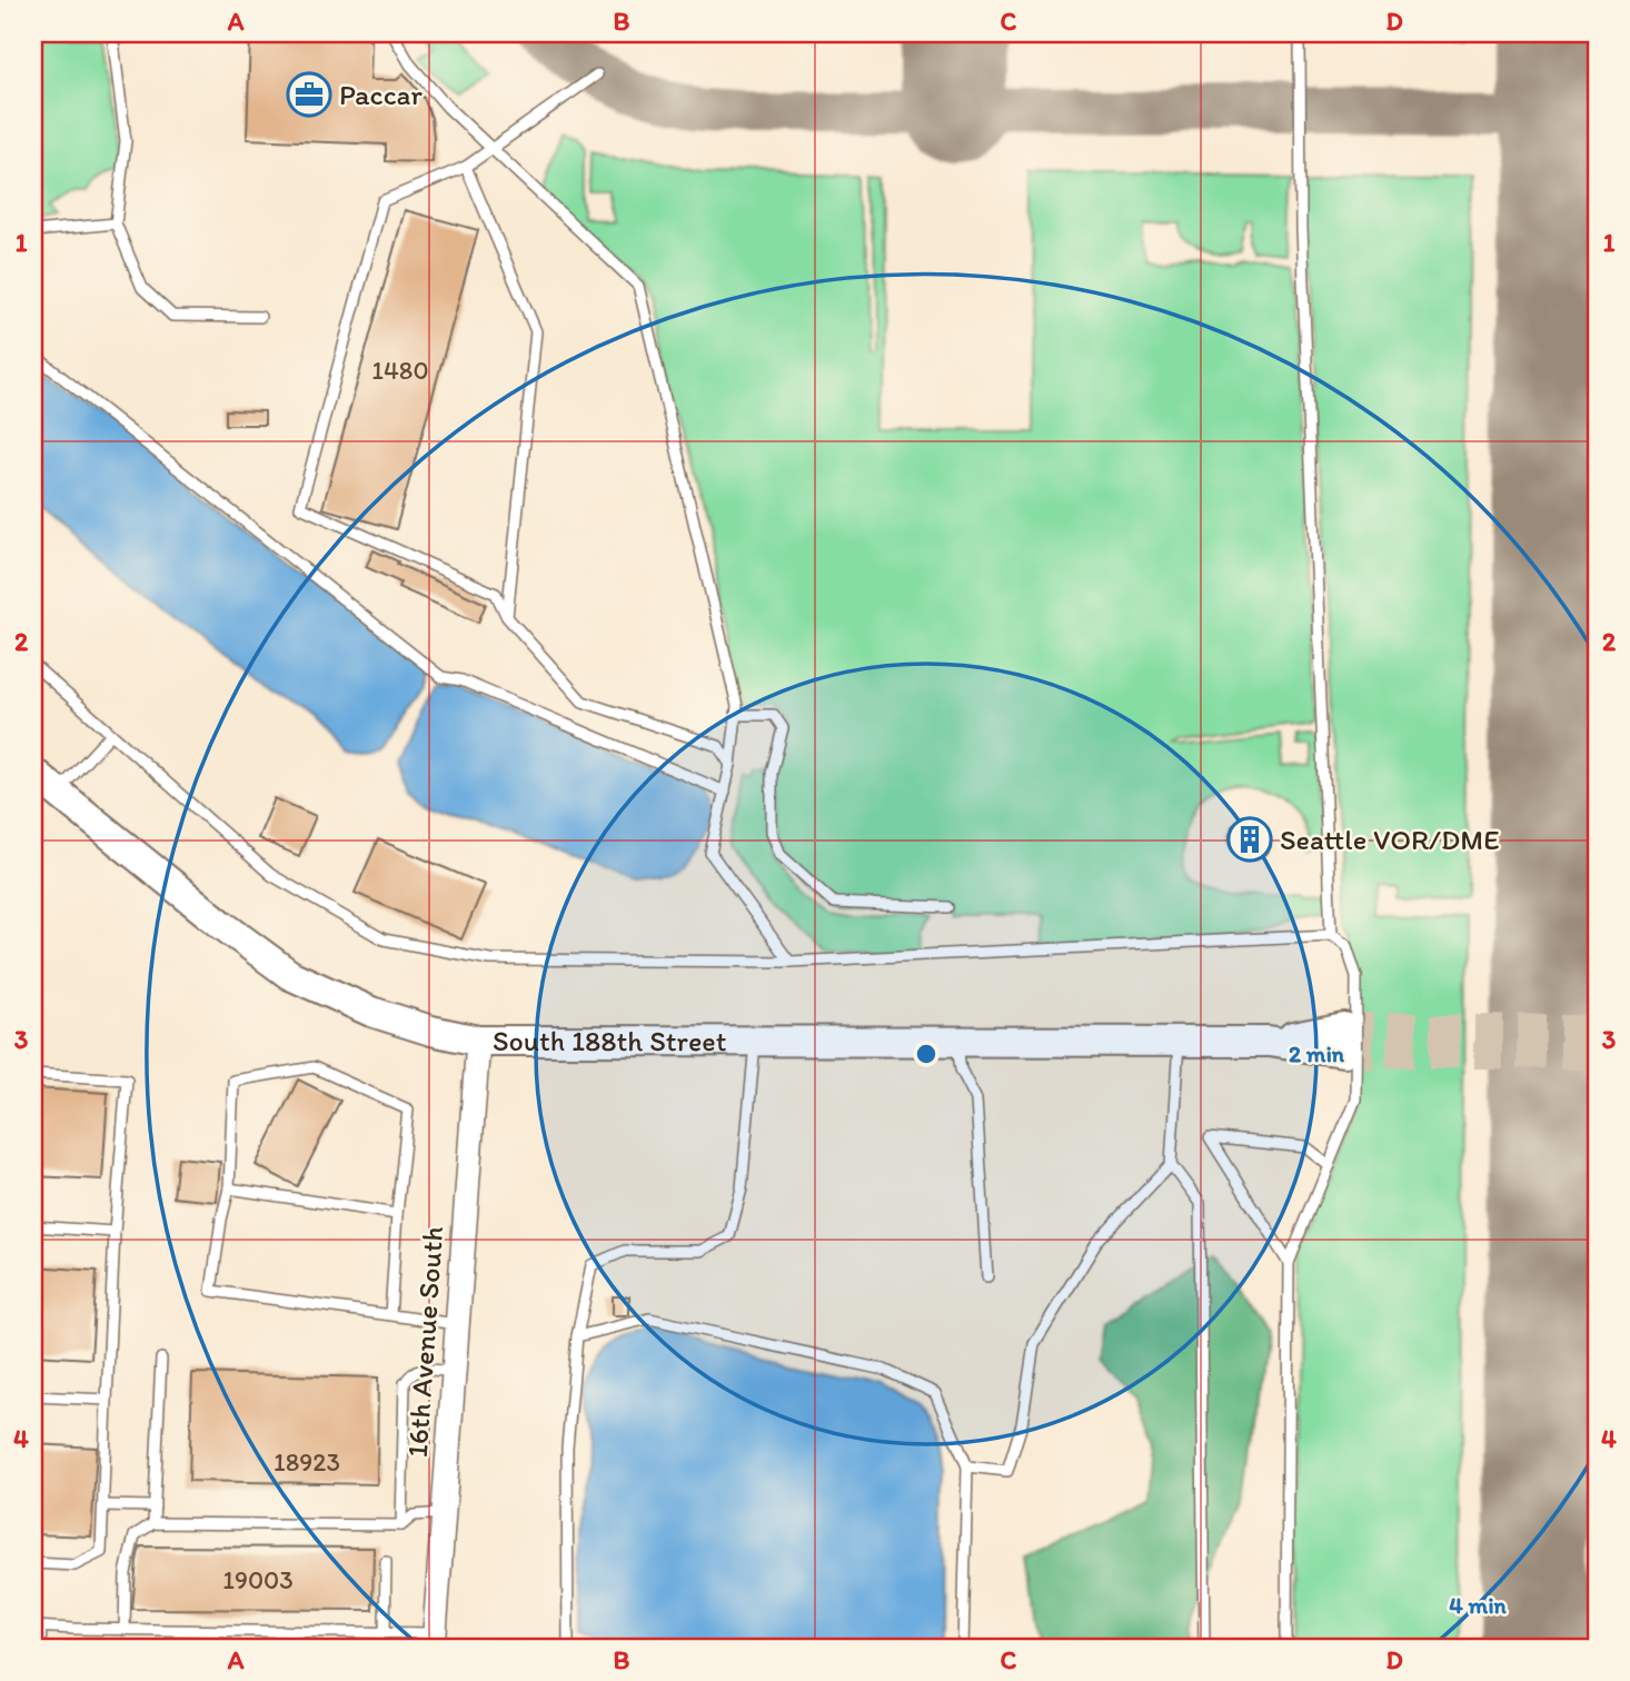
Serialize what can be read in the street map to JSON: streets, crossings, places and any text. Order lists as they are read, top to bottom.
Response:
{
  "streets": {
    "main road": ["South 188th Street"],
    "street": ["16th Avenue South"]
  },
  "crossings": [
    ["South 188th Street", "16th Avenue South"]
  ],
  "places": {
    "office": ["Paccar"],
    "building": ["Seattle VOR/DME"]
  },
  "house_numbers": ["1480", "18923", "19003"],
  "grid": {
    "columns": [
      "A",
      "B",
      "C",
      "D"
    ],
    "rows": [
      "1",
      "2",
      "3",
      "4"
    ]
  },
  "rings": ["2 min", "4 min"]
}
